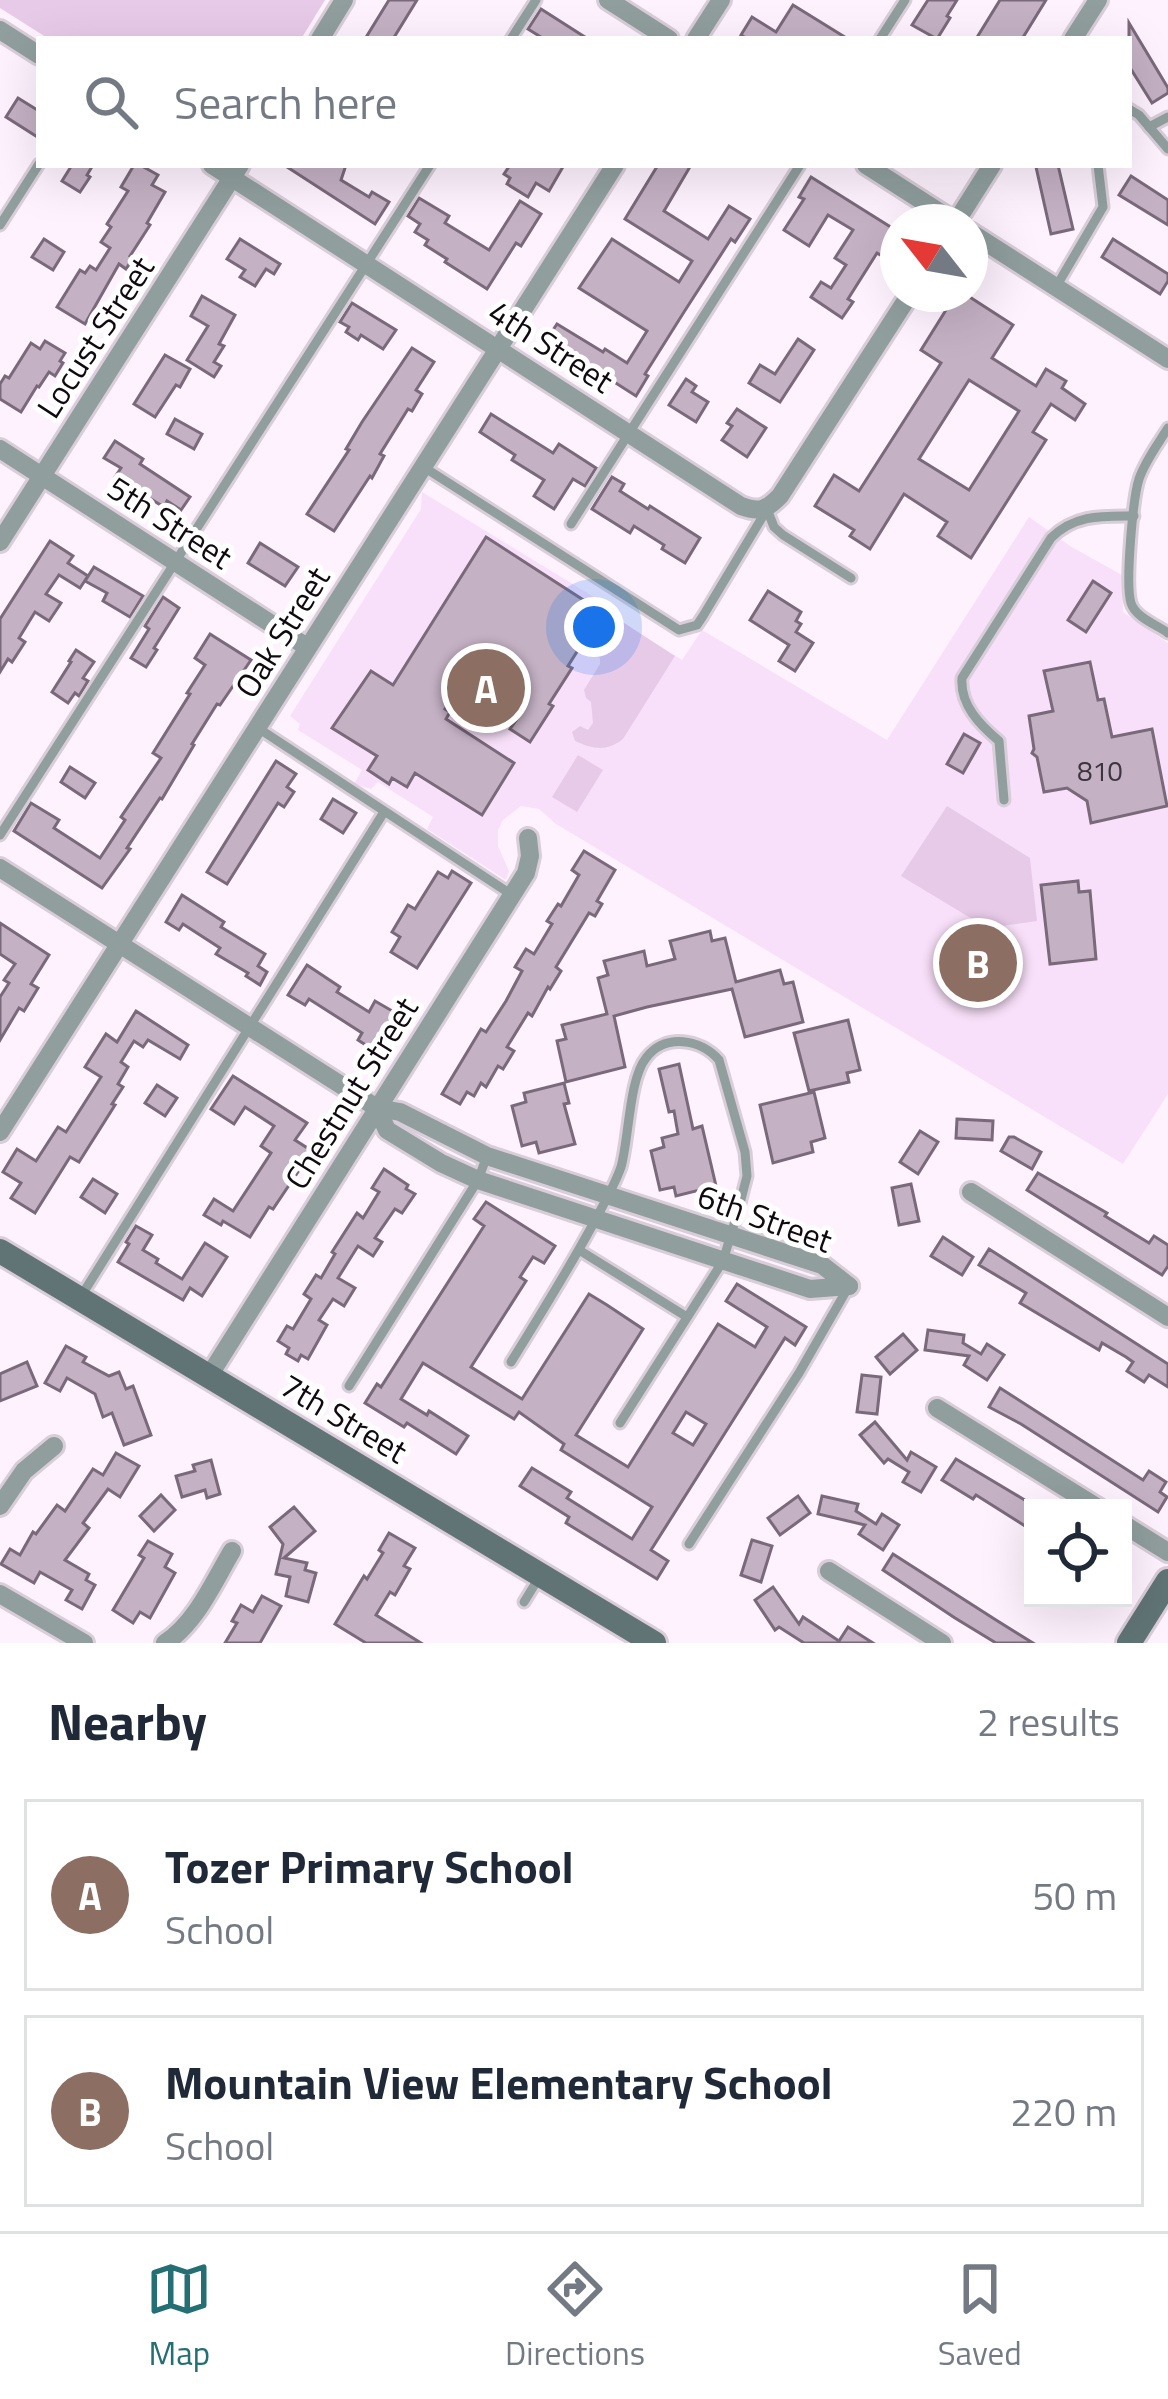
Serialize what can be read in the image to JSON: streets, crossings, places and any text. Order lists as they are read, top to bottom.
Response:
{
  "streets": {
    "street": [
      "Locust Street",
      "4th Street",
      "5th Street",
      "Oak Street",
      "Chestnut Street",
      "6th Street",
      "7th Street"
    ]
  },
  "crossings": [
    ["Locust Street", "4th Street"],
    ["Locust Street", "5th Street"],
    ["4th Street", "Oak Street"],
    ["5th Street", "Oak Street"],
    ["Oak Street", "6th Street"],
    ["Chestnut Street", "6th Street"],
    ["Chestnut Street", "7th Street"]
  ],
  "house_numbers": ["810"],
  "north": "top left",
  "page": {
    "search": "Search here",
    "pins": ["A", "B"],
    "heading": ["Nearby", "2 results"],
    "list": [
      {
        "mark": "A",
        "name": "Tozer Primary School",
        "note": "School",
        "value": "50 m"
      },
      {
        "mark": "B",
        "name": "Mountain View Elementary School",
        "note": "School",
        "value": "220 m"
      }
    ],
    "nav": ["Map", "Directions", "Saved"]
  }
}
